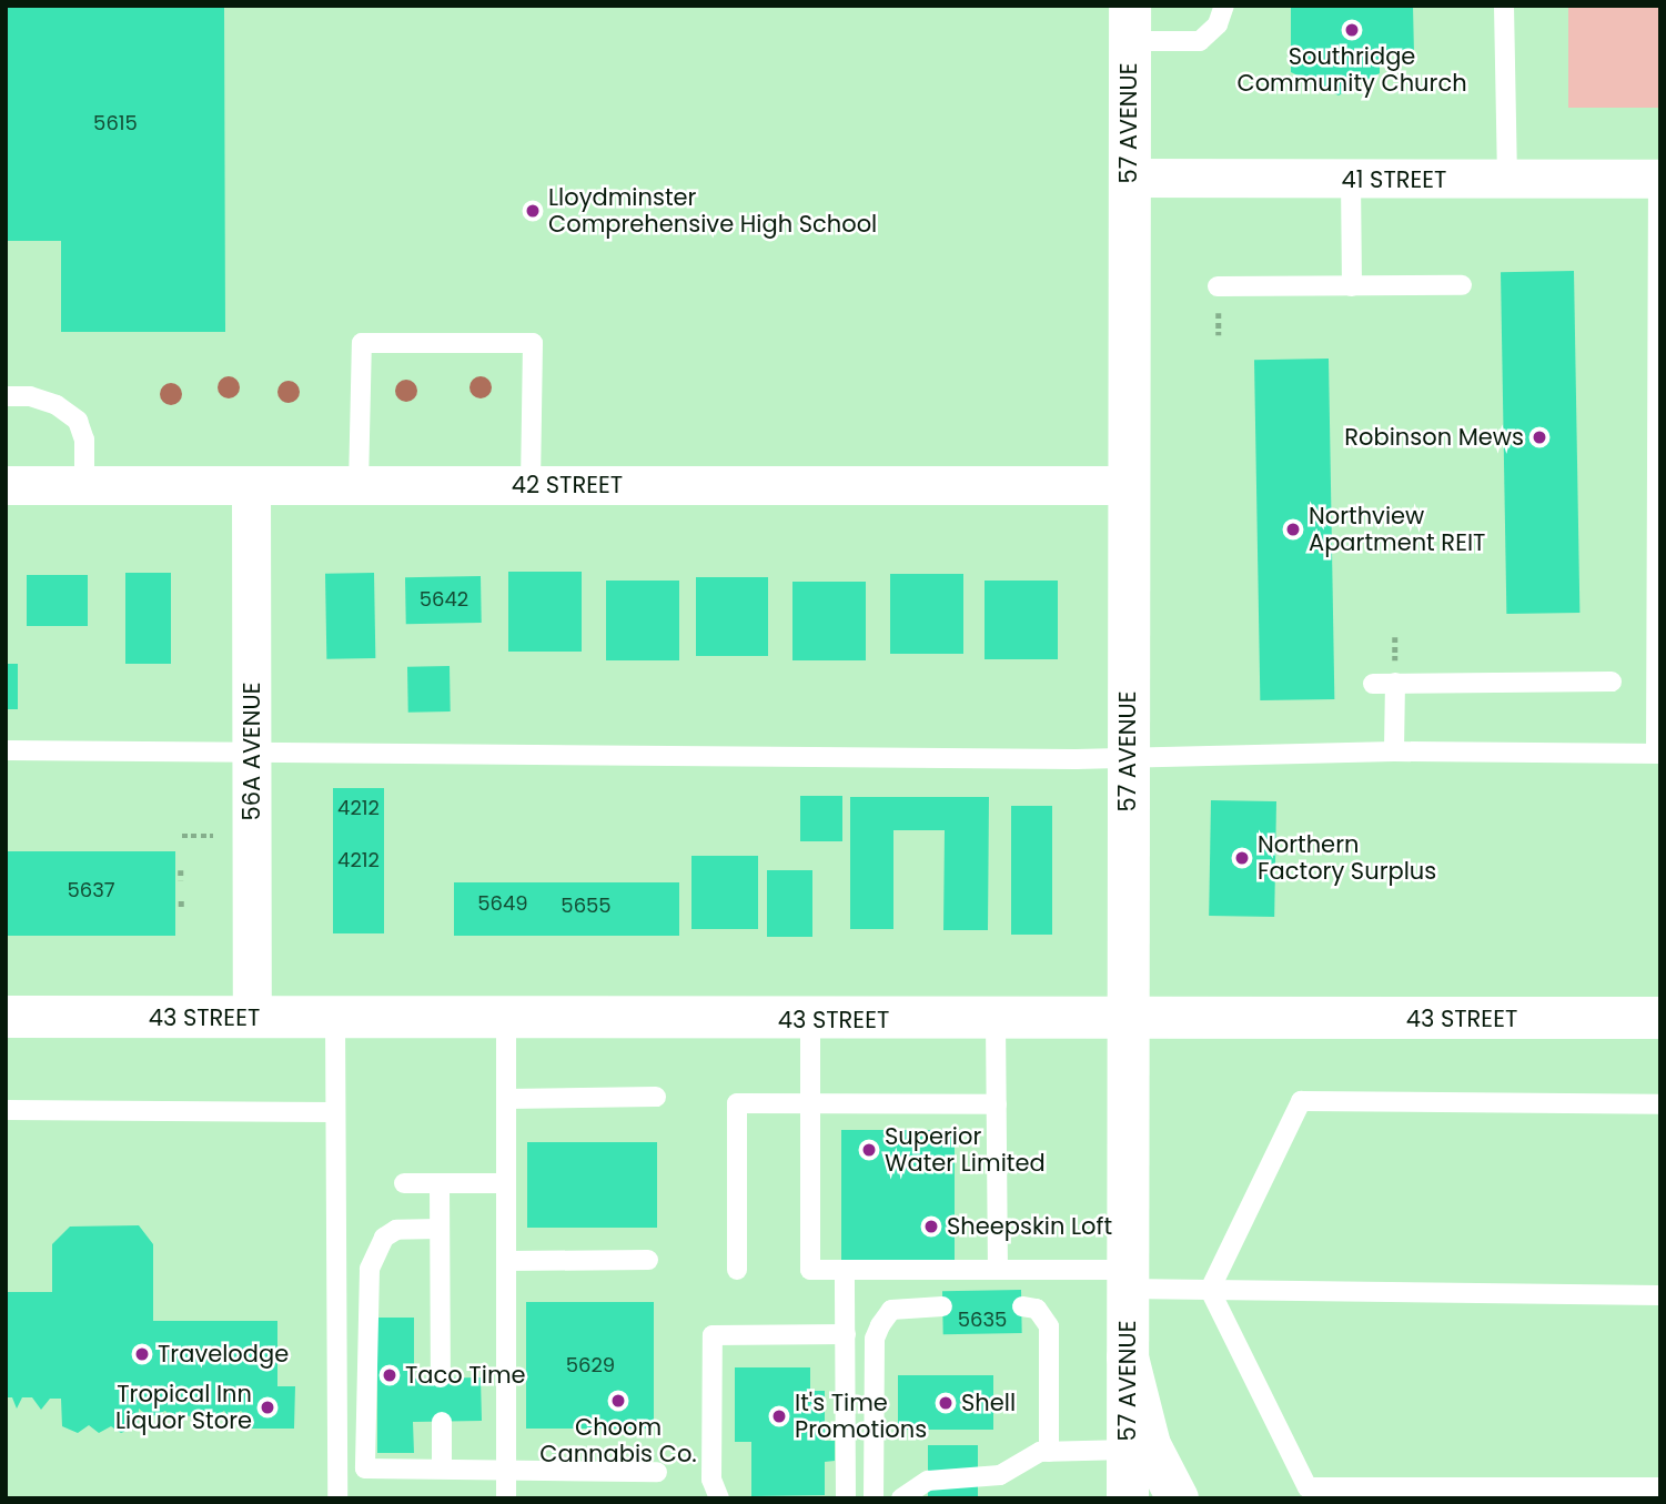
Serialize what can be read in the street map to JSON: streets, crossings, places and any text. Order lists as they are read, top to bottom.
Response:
{
  "streets": {
    "main road": ["57 AVENUE", "43 STREET"],
    "street": ["41 STREET", "42 STREET", "56A AVENUE"]
  },
  "crossings": [
    ["57 AVENUE", "41 STREET"],
    ["57 AVENUE", "42 STREET"],
    ["57 AVENUE", "43 STREET"],
    ["42 STREET", "56A AVENUE"],
    ["56A AVENUE", "43 STREET"]
  ],
  "places": [
    "Southridge Community Church",
    "Lloydminster Comprehensive High School",
    "Robinson Mews",
    "Northview Apartment REIT",
    "Northern Factory Surplus",
    "Superior Water Limited",
    "Sheepskin Loft",
    "Travelodge",
    "Taco Time",
    "Choom Cannabis Co.",
    "Shell",
    "Tropical Inn Liquor Store",
    "It's Time Promotions"
  ],
  "house_numbers": [
    "5615",
    "5642",
    "4212",
    "4212",
    "5637",
    "5649",
    "5655",
    "5635",
    "5629"
  ]
}
